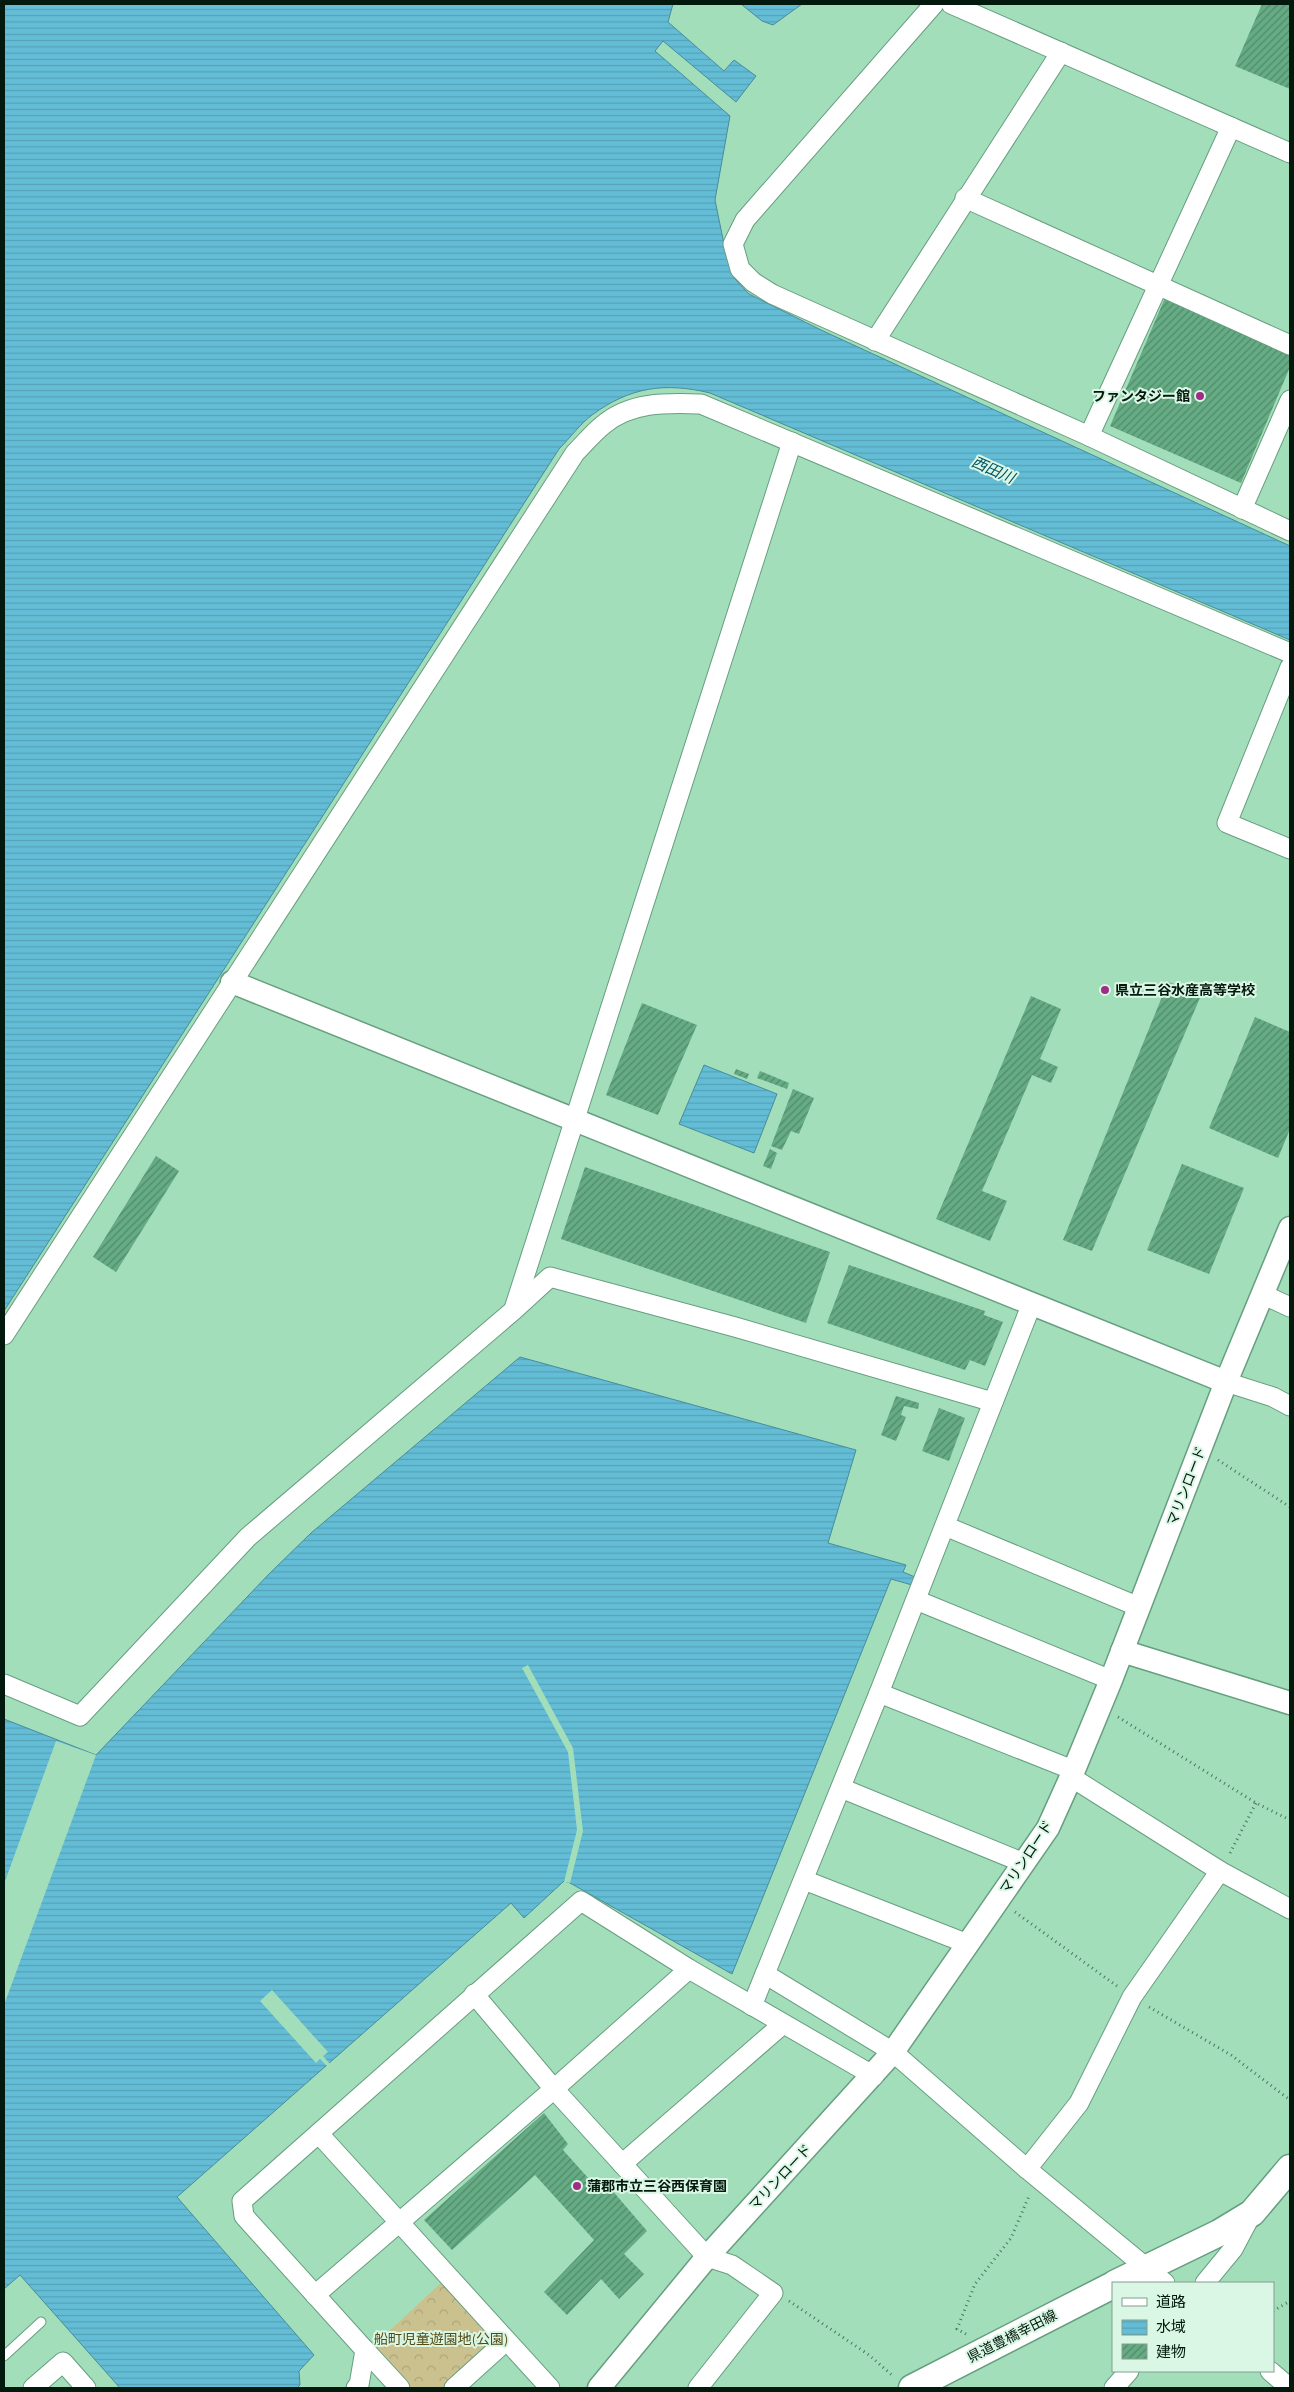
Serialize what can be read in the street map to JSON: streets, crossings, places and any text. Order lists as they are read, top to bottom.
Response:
{
  "streets": {
    "main road": ["県道豊橋幸田線"],
    "street": ["マリンロード"]
  },
  "water": ["西田川"],
  "parks": ["船町児童遊園地(公園)"],
  "places": ["ファンタジー館", "県立三谷水産高等学校", "蒲郡市立三谷西保育園"],
  "legend": ["道路", "水域", "建物"]
}
